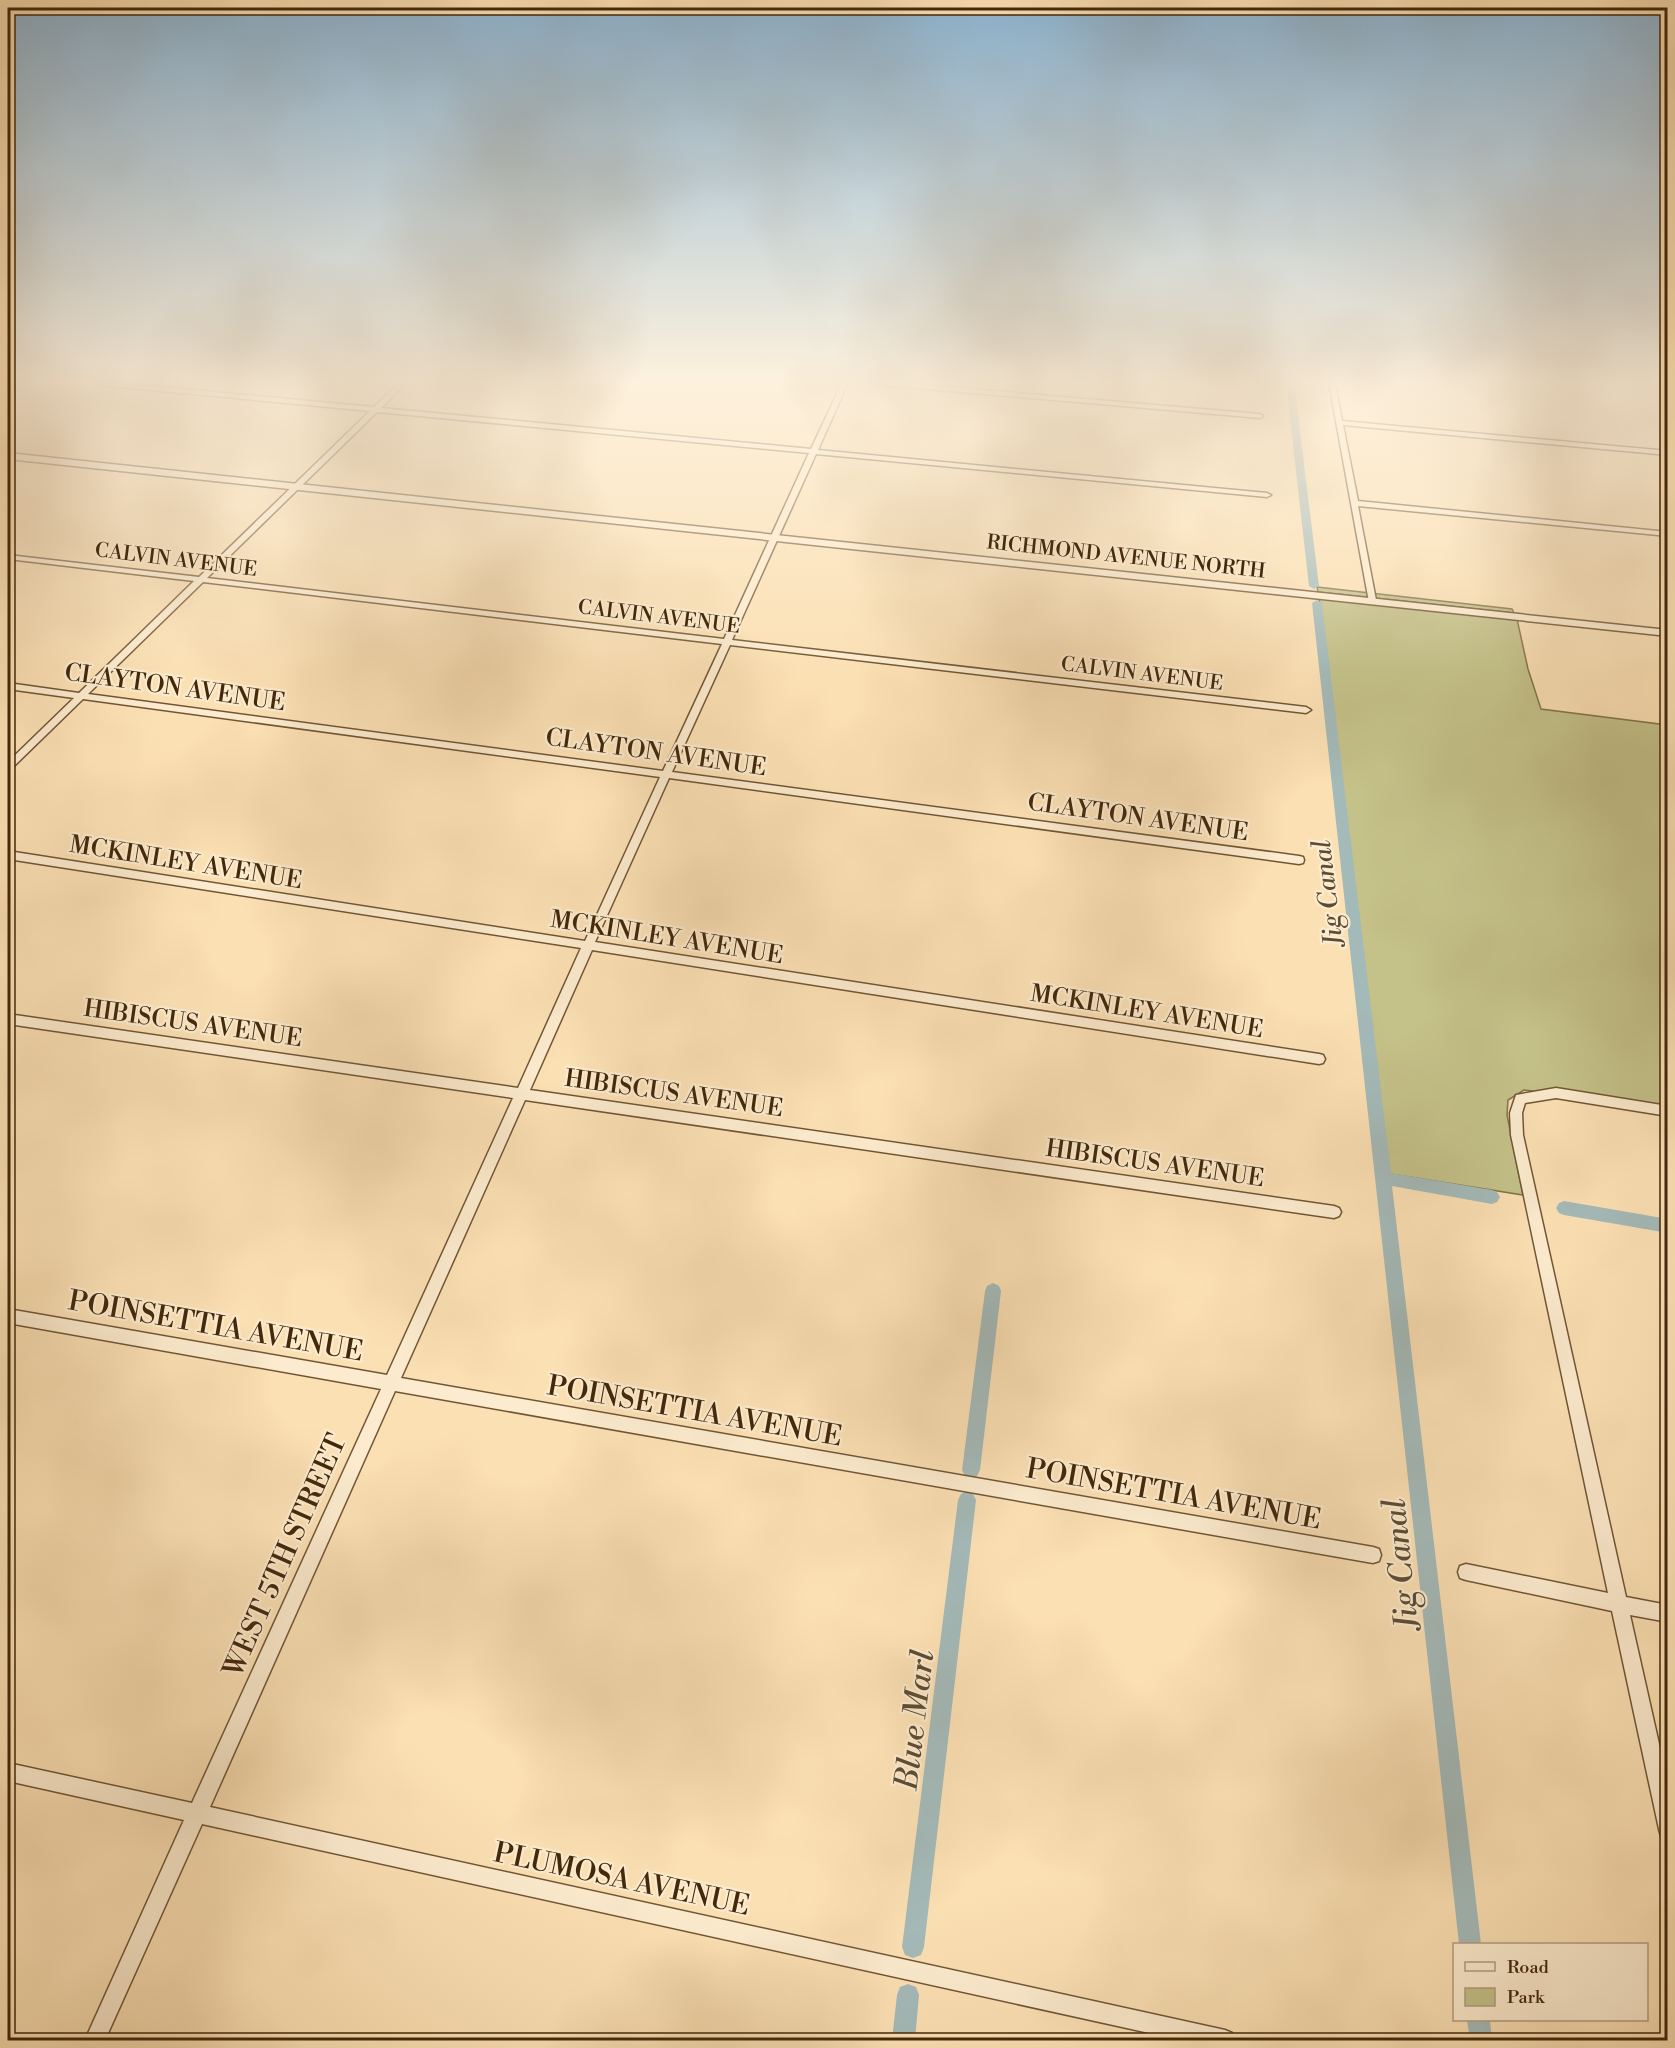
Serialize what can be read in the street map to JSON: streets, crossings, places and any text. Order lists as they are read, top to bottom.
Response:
{
  "streets": {
    "street": [
      "RICHMOND AVENUE NORTH",
      "CALVIN AVENUE",
      "CLAYTON AVENUE",
      "MCKINLEY AVENUE",
      "HIBISCUS AVENUE",
      "POINSETTIA AVENUE",
      "WEST 5TH STREET",
      "PLUMOSA AVENUE"
    ]
  },
  "crossings": [
    ["RICHMOND AVENUE NORTH", "WEST 5TH STREET"],
    ["CALVIN AVENUE", "WEST 5TH STREET"],
    ["CLAYTON AVENUE", "WEST 5TH STREET"],
    ["MCKINLEY AVENUE", "WEST 5TH STREET"],
    ["HIBISCUS AVENUE", "WEST 5TH STREET"],
    ["POINSETTIA AVENUE", "WEST 5TH STREET"],
    ["WEST 5TH STREET", "PLUMOSA AVENUE"]
  ],
  "water": ["Jig Canal", "Blue Marl"],
  "legend": ["Road", "Park"]
}
